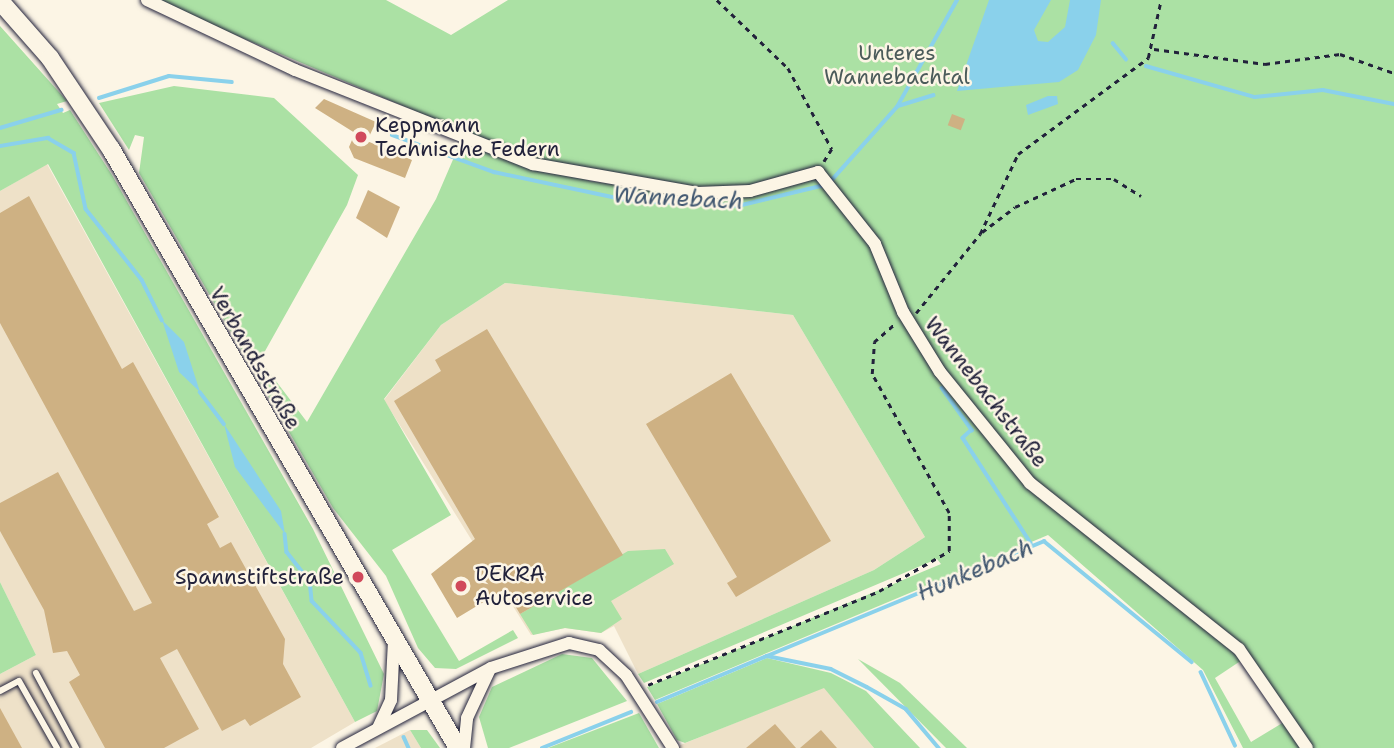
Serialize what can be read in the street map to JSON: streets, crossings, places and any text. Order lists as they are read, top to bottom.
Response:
{
  "streets": {
    "main road": ["Verbandsstraße"],
    "street": ["Wannebachstraße"]
  },
  "water": ["Wannebach", "Hunkebach"],
  "parks": ["Unteres Wannebachtal"],
  "places": ["Keppmann Technische Federn", "Spannstiftstraße", "DEKRA Autoservice"]
}
